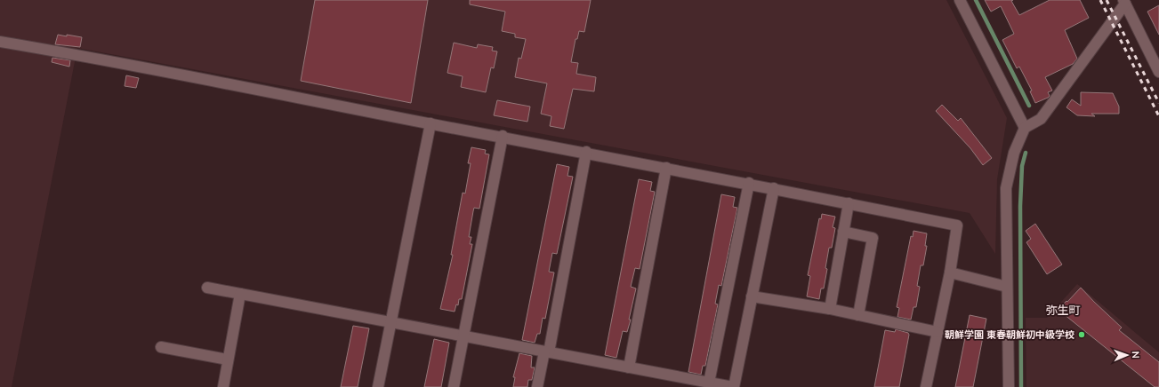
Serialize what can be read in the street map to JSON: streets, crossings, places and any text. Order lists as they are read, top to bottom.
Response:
{
  "districts": ["弥生町"],
  "places": ["朝鮮学園 東春朝鮮初中級学校"],
  "north": "right"
}
